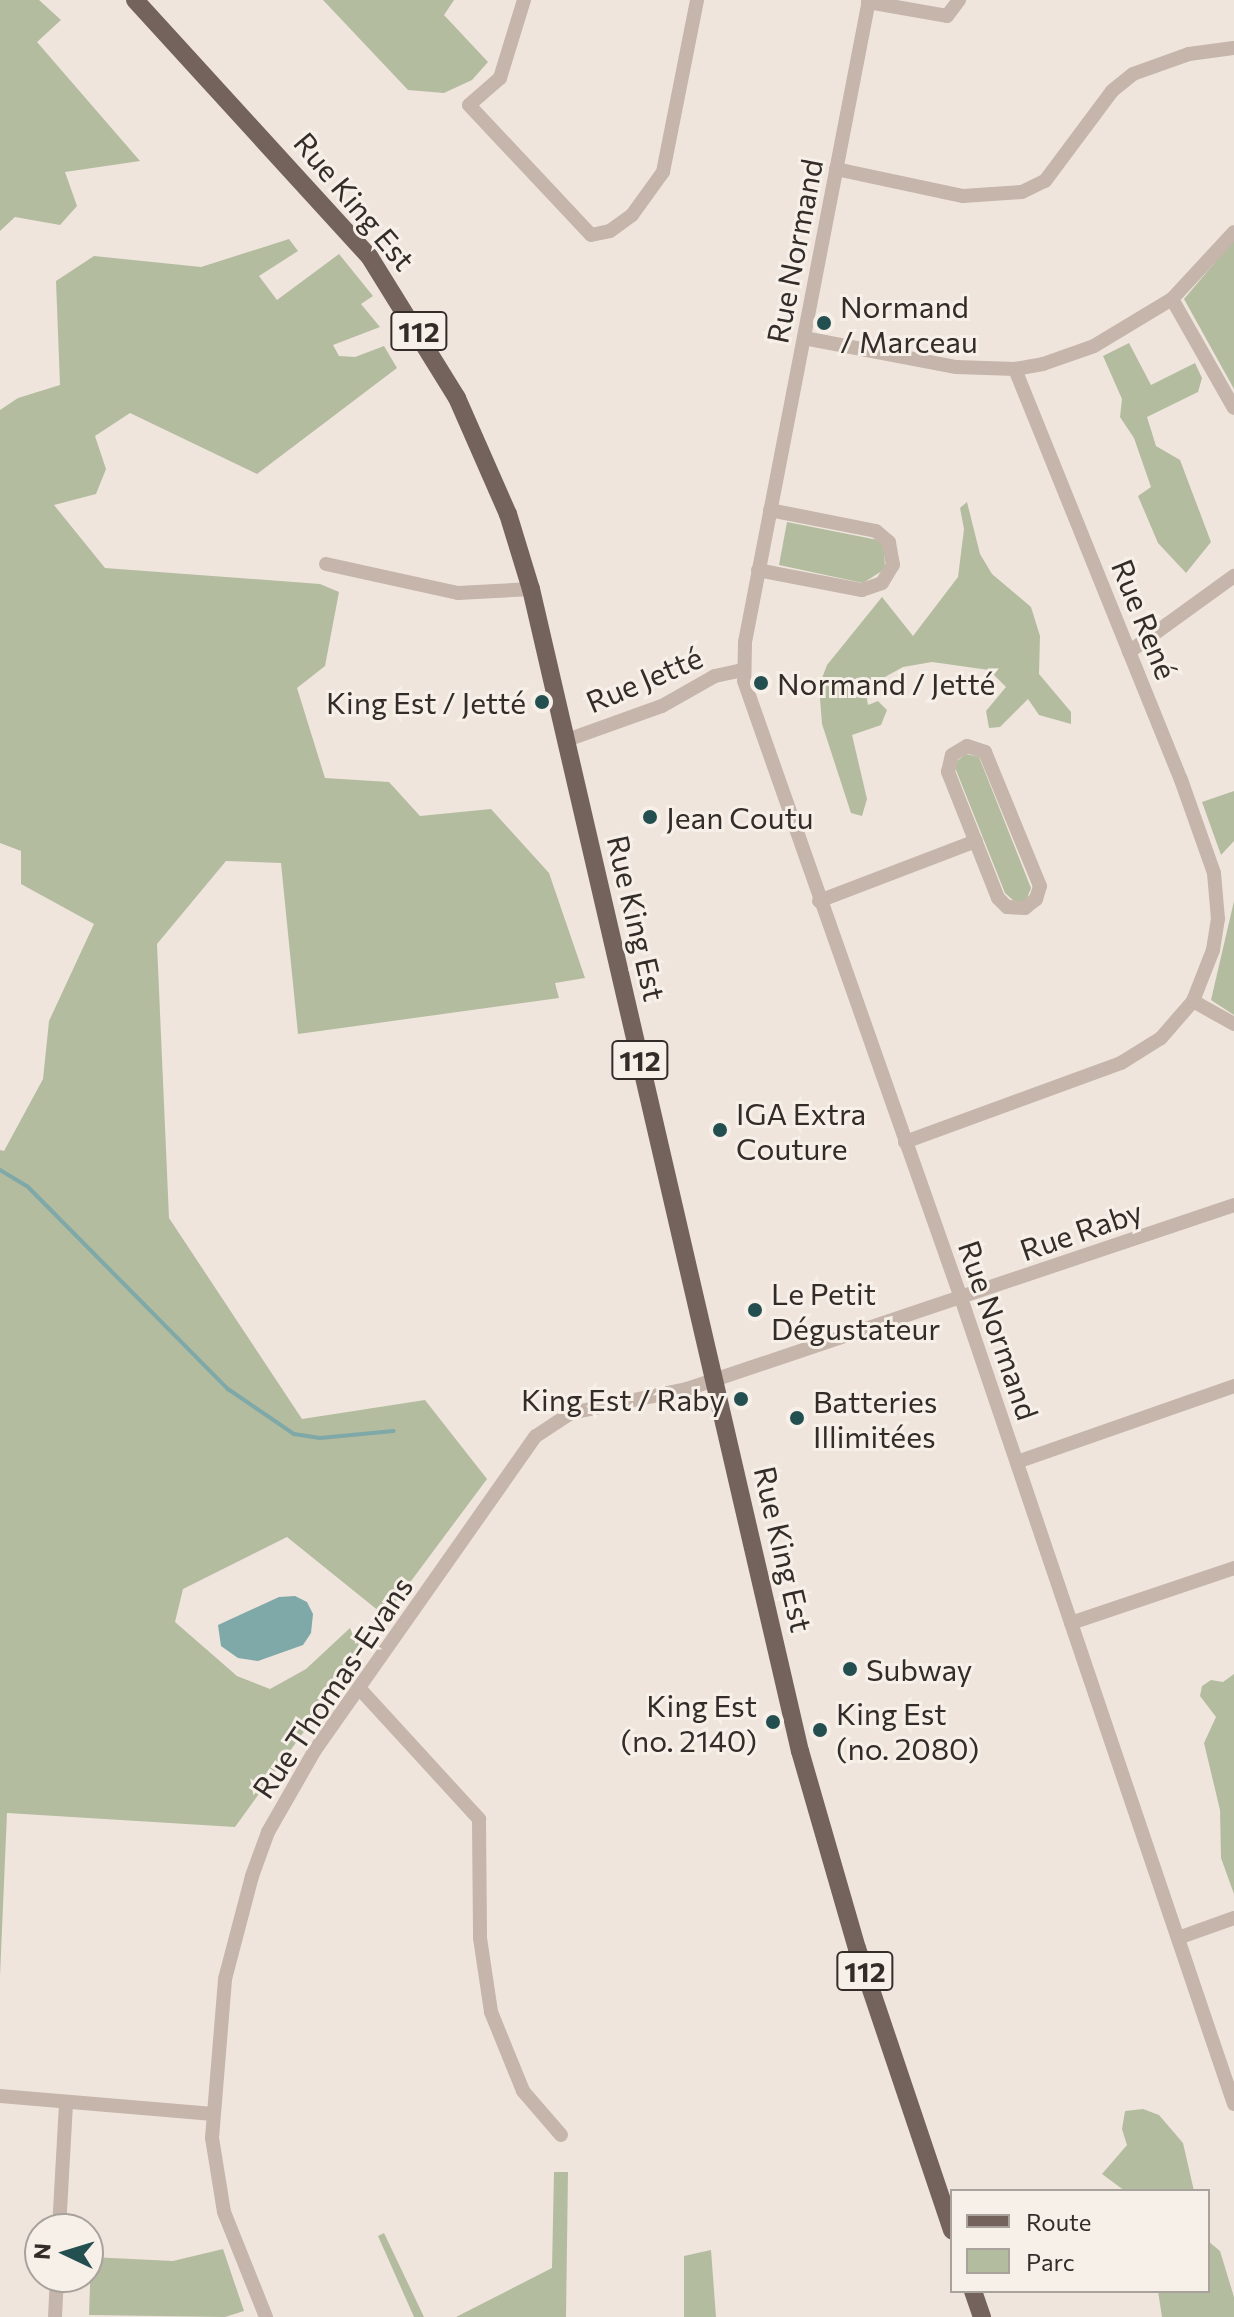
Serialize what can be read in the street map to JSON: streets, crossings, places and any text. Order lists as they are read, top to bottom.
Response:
{
  "streets": {
    "main road": ["Rue King Est", "112"],
    "street": [
      "Rue Normand",
      "Rue René",
      "Rue Jetté",
      "Rue Raby",
      "Rue Thomas-Evans"
    ]
  },
  "crossings": [
    ["Rue King Est", "Rue Jetté"],
    ["Rue King Est", "Rue Raby"],
    ["Rue King Est", "Rue Thomas-Evans"],
    ["Rue Normand", "Rue René"],
    ["Rue Normand", "Rue Jetté"],
    ["Rue Normand", "Rue Raby"],
    ["Rue Raby", "Rue Thomas-Evans"]
  ],
  "places": [
    "Normand / Marceau",
    "Normand / Jetté",
    "King Est / Jetté",
    "Jean Coutu",
    "IGA Extra Couture",
    "Le Petit Dégustateur",
    "King Est / Raby",
    "Batteries Illimitées",
    "Subway",
    "King Est (no. 2140)",
    "King Est (no. 2080)"
  ],
  "legend": ["Route", "Parc"],
  "north": "left"
}
